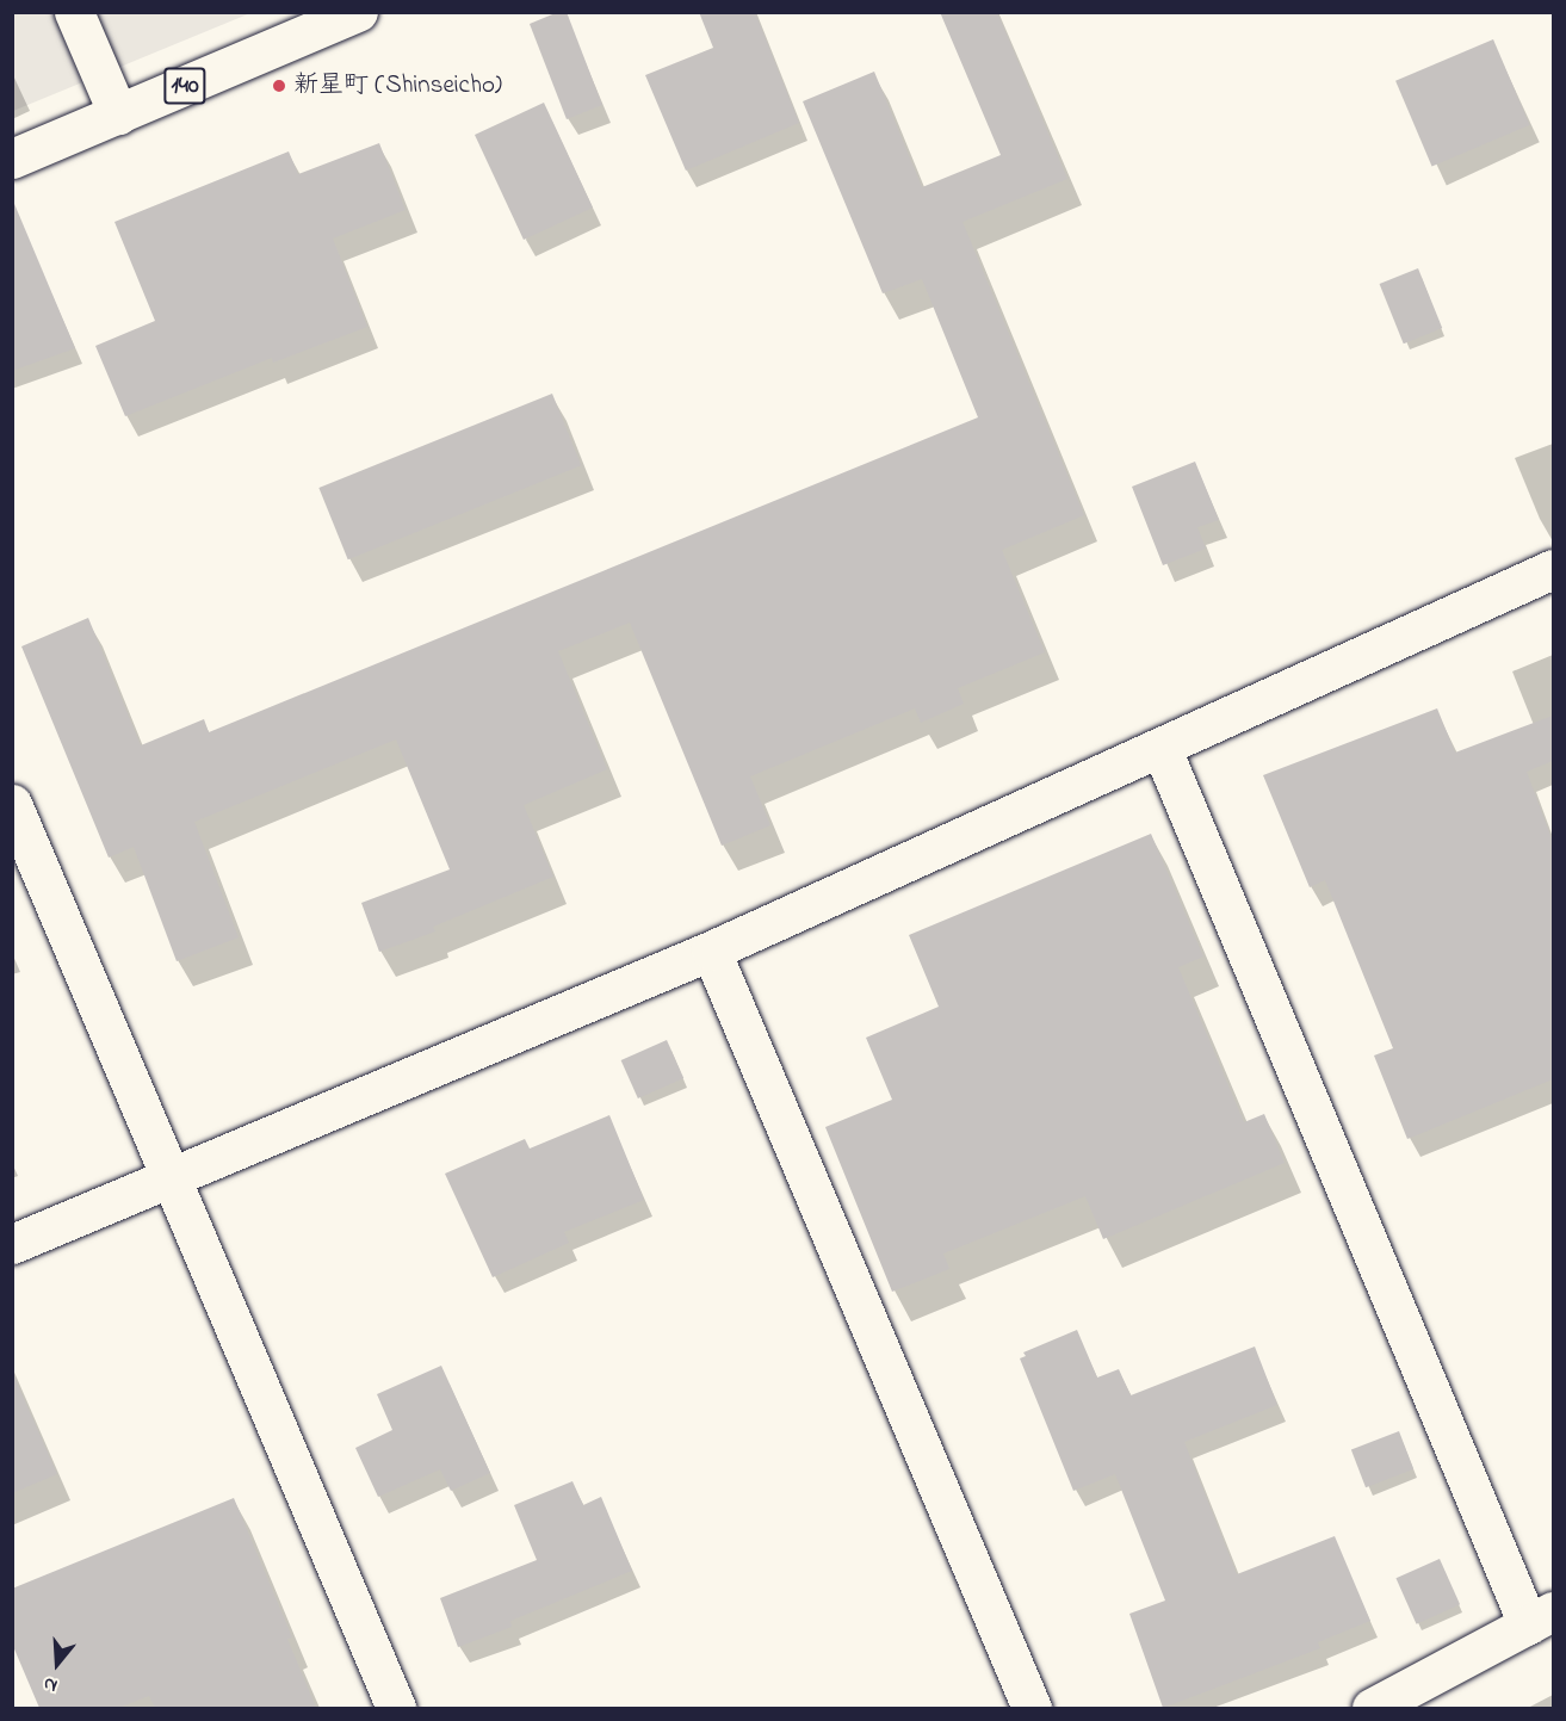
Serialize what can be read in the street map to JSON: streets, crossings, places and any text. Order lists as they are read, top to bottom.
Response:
{
  "streets": {
    "street": ["140"]
  },
  "places": ["新星町 (Shinseicho)"],
  "north": "bottom"
}
